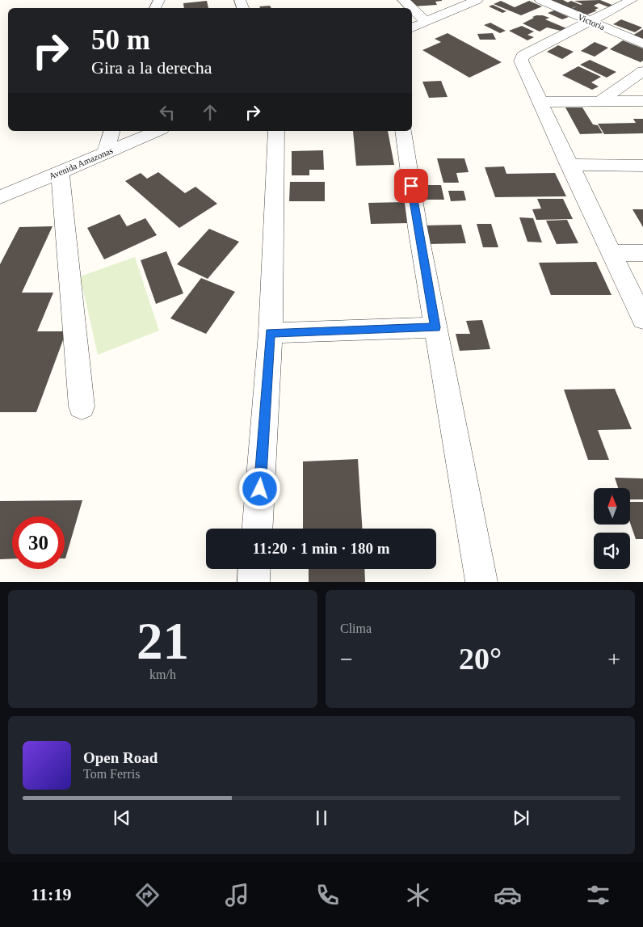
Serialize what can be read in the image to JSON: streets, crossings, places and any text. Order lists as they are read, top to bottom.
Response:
{
  "streets": {
    "street": ["Victoria", "Avenida Amazonas"]
  },
  "north": "top",
  "page": {
    "turn": ["50 m", "Gira a la derecha"],
    "limit": "30",
    "trip": "11:20 · 1 min · 180 m",
    "tile": [
      ["21", "km/h"],
      "Clima"
    ],
    "heat": ["−", "20°", "+"],
    "song": ["Open Road", "Tom Ferris"],
    "tabs": "11:19"
  }
}
